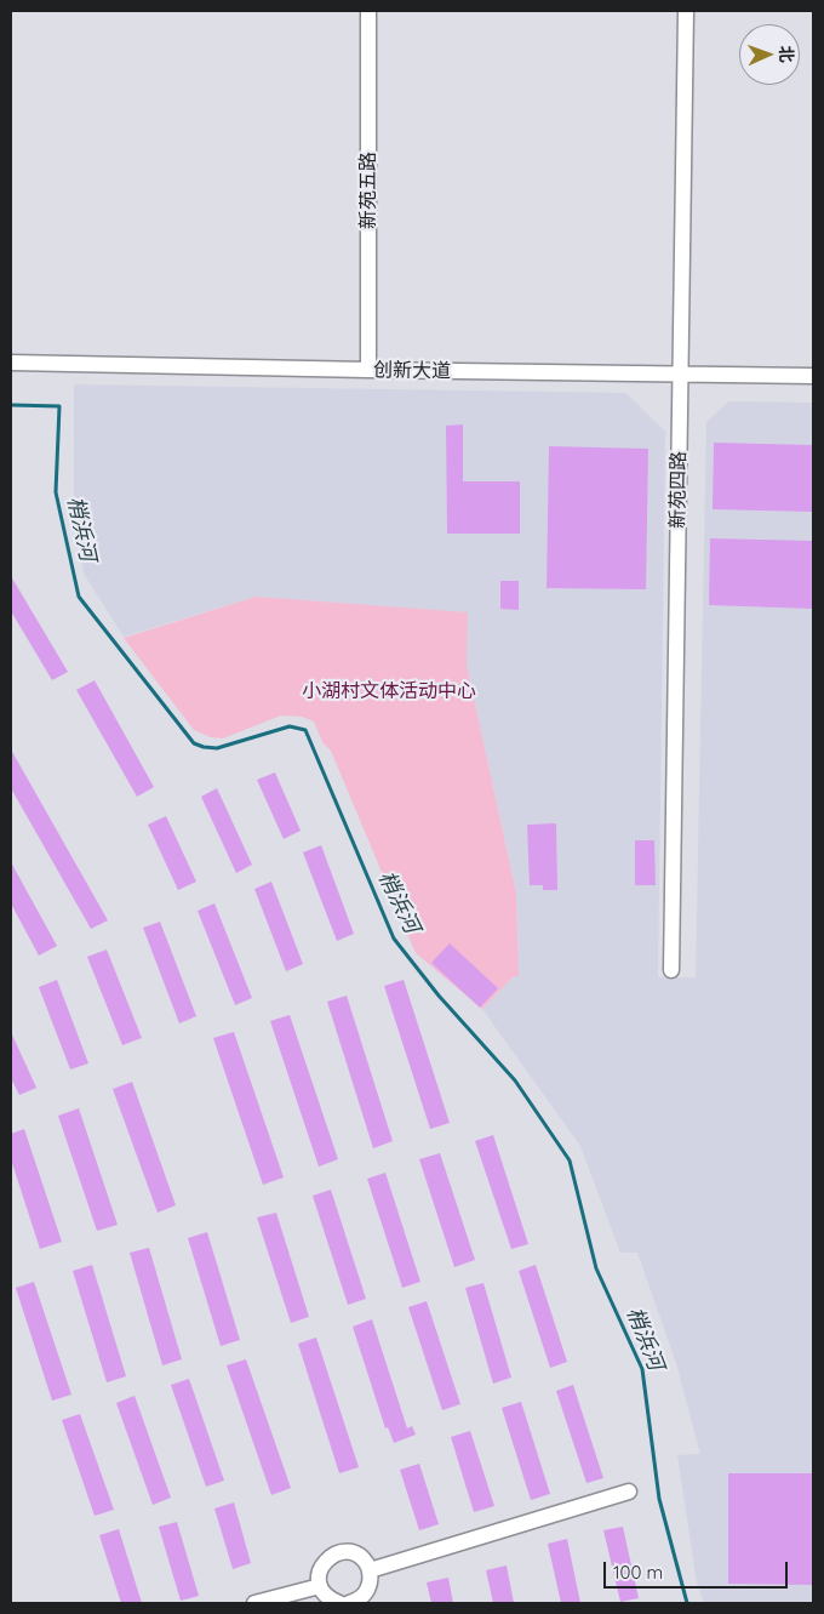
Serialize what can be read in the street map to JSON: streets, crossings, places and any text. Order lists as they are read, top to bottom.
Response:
{
  "streets": {
    "street": ["新苑五路", "创新大道", "新苑四路"]
  },
  "crossings": [
    ["新苑五路", "创新大道"],
    ["创新大道", "新苑四路"]
  ],
  "water": ["梢浜河"],
  "parks": ["小湖村文体活动中心"],
  "scale_bar": "100 m",
  "north": "right"
}
